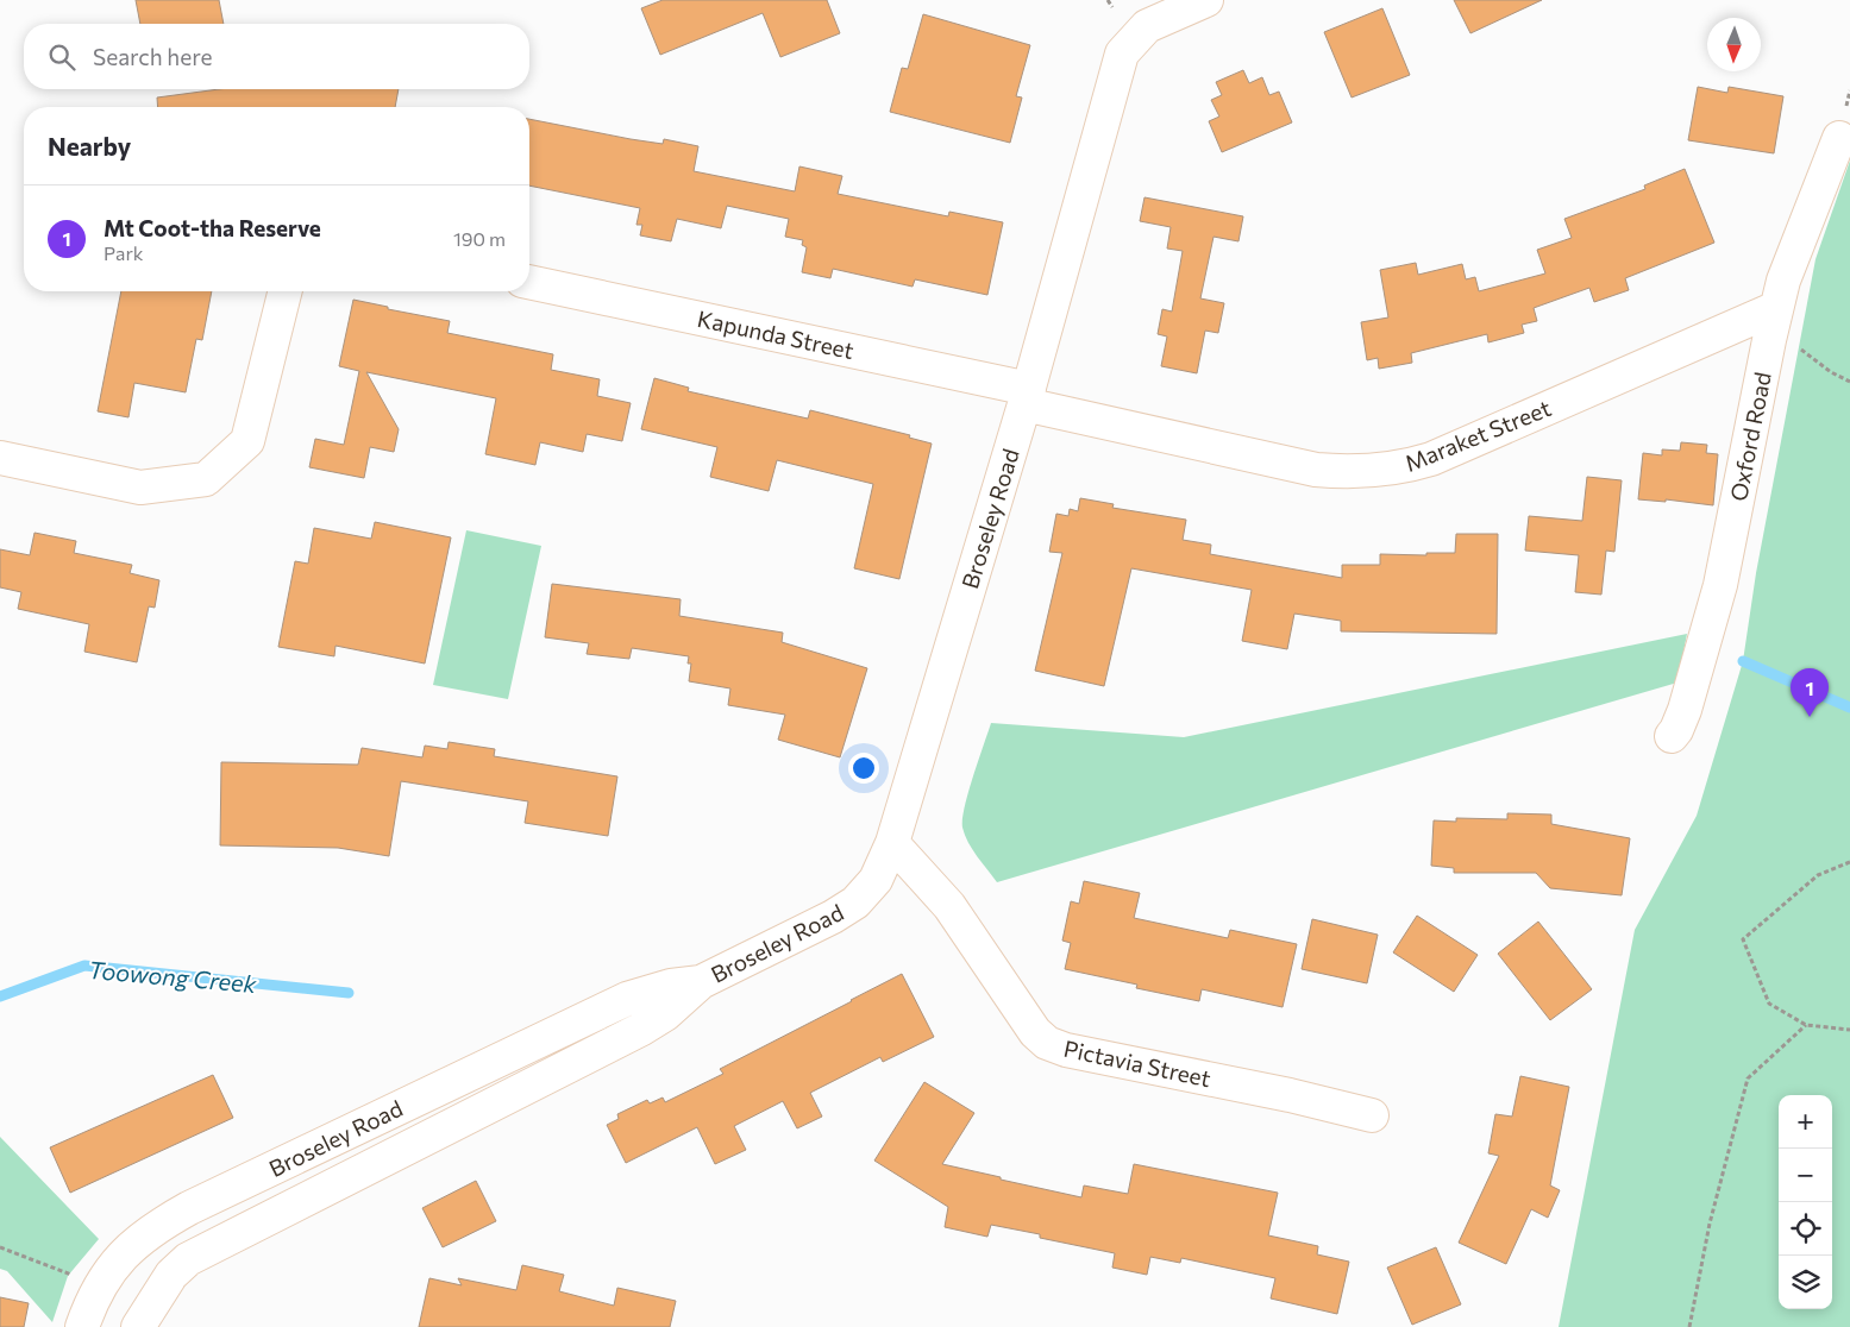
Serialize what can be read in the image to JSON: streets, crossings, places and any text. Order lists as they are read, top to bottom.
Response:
{
  "streets": {
    "street": [
      "Kapunda Street",
      "Maraket Street",
      "Oxford Road",
      "Broseley Road",
      "Pictavia Street"
    ]
  },
  "crossings": [
    ["Kapunda Street", "Maraket Street"],
    ["Kapunda Street", "Broseley Road"],
    ["Maraket Street", "Oxford Road"],
    ["Maraket Street", "Broseley Road"],
    ["Broseley Road", "Pictavia Street"]
  ],
  "water": ["Toowong Creek"],
  "north": "bottom",
  "page": {
    "search": "Search here",
    "heading": "Nearby",
    "list": [
      {
        "mark": "1",
        "name": "Mt Coot-tha Reserve",
        "note": "Park",
        "value": "190 m"
      }
    ],
    "pins": "1",
    "map_buttons": ["+", "−"]
  }
}
